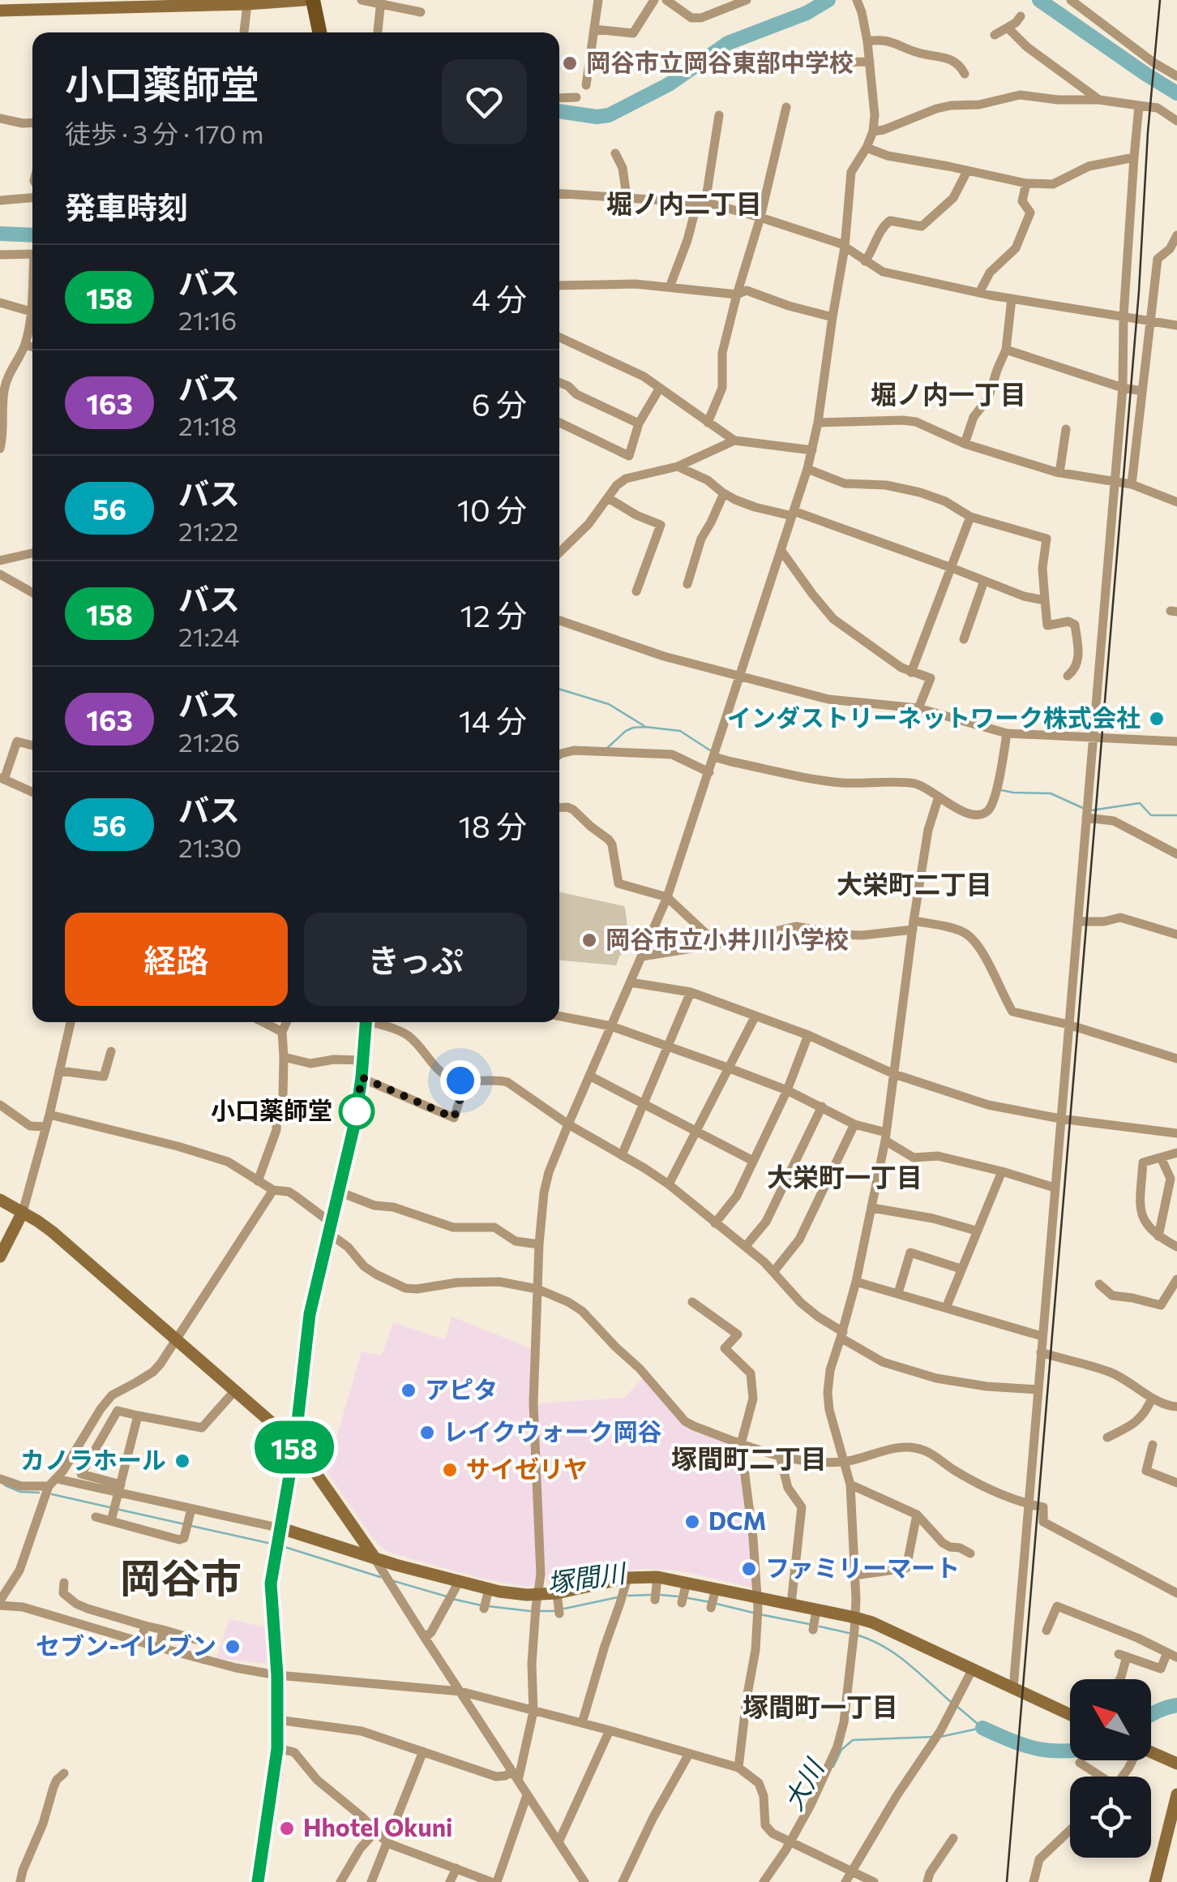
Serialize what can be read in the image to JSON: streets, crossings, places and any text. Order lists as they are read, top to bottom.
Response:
{
  "districts": [
    "堀ノ内二丁目",
    "堀ノ内一丁目",
    "大栄町二丁目",
    "大栄町一丁目",
    "塚間町二丁目",
    "岡谷市",
    "塚間町一丁目"
  ],
  "water": ["塚間川", "大川"],
  "places": [
    "岡谷市立岡谷東部中学校",
    "インダストリーネットワーク株式会社",
    "岡谷市立小井川小学校",
    "小口薬師堂",
    "アピタ",
    "レイクウォーク岡谷",
    "カノラホール",
    "サイゼリヤ",
    "DCM",
    "ファミリーマート",
    "セブン-イレブン",
    "Hhotel Okuni"
  ],
  "lines": ["bus line 158"],
  "north": "top left",
  "page": {
    "on_map": "158",
    "heading": [
      ["小口薬師堂", "徒歩 · 3 分 · 170 m"],
      "発車時刻"
    ],
    "list": [
      {
        "mark": "158",
        "name": "バス",
        "note": "21:16",
        "value": "4 分"
      },
      {
        "mark": "163",
        "name": "バス",
        "note": "21:18",
        "value": "6 分"
      },
      {
        "mark": "56",
        "name": "バス",
        "note": "21:22",
        "value": "10 分"
      },
      {
        "mark": "158",
        "name": "バス",
        "note": "21:24",
        "value": "12 分"
      },
      {
        "mark": "163",
        "name": "バス",
        "note": "21:26",
        "value": "14 分"
      },
      {
        "mark": "56",
        "name": "バス",
        "note": "21:30",
        "value": "18 分"
      }
    ],
    "buttons": ["経路", "きっぷ"]
  }
}
